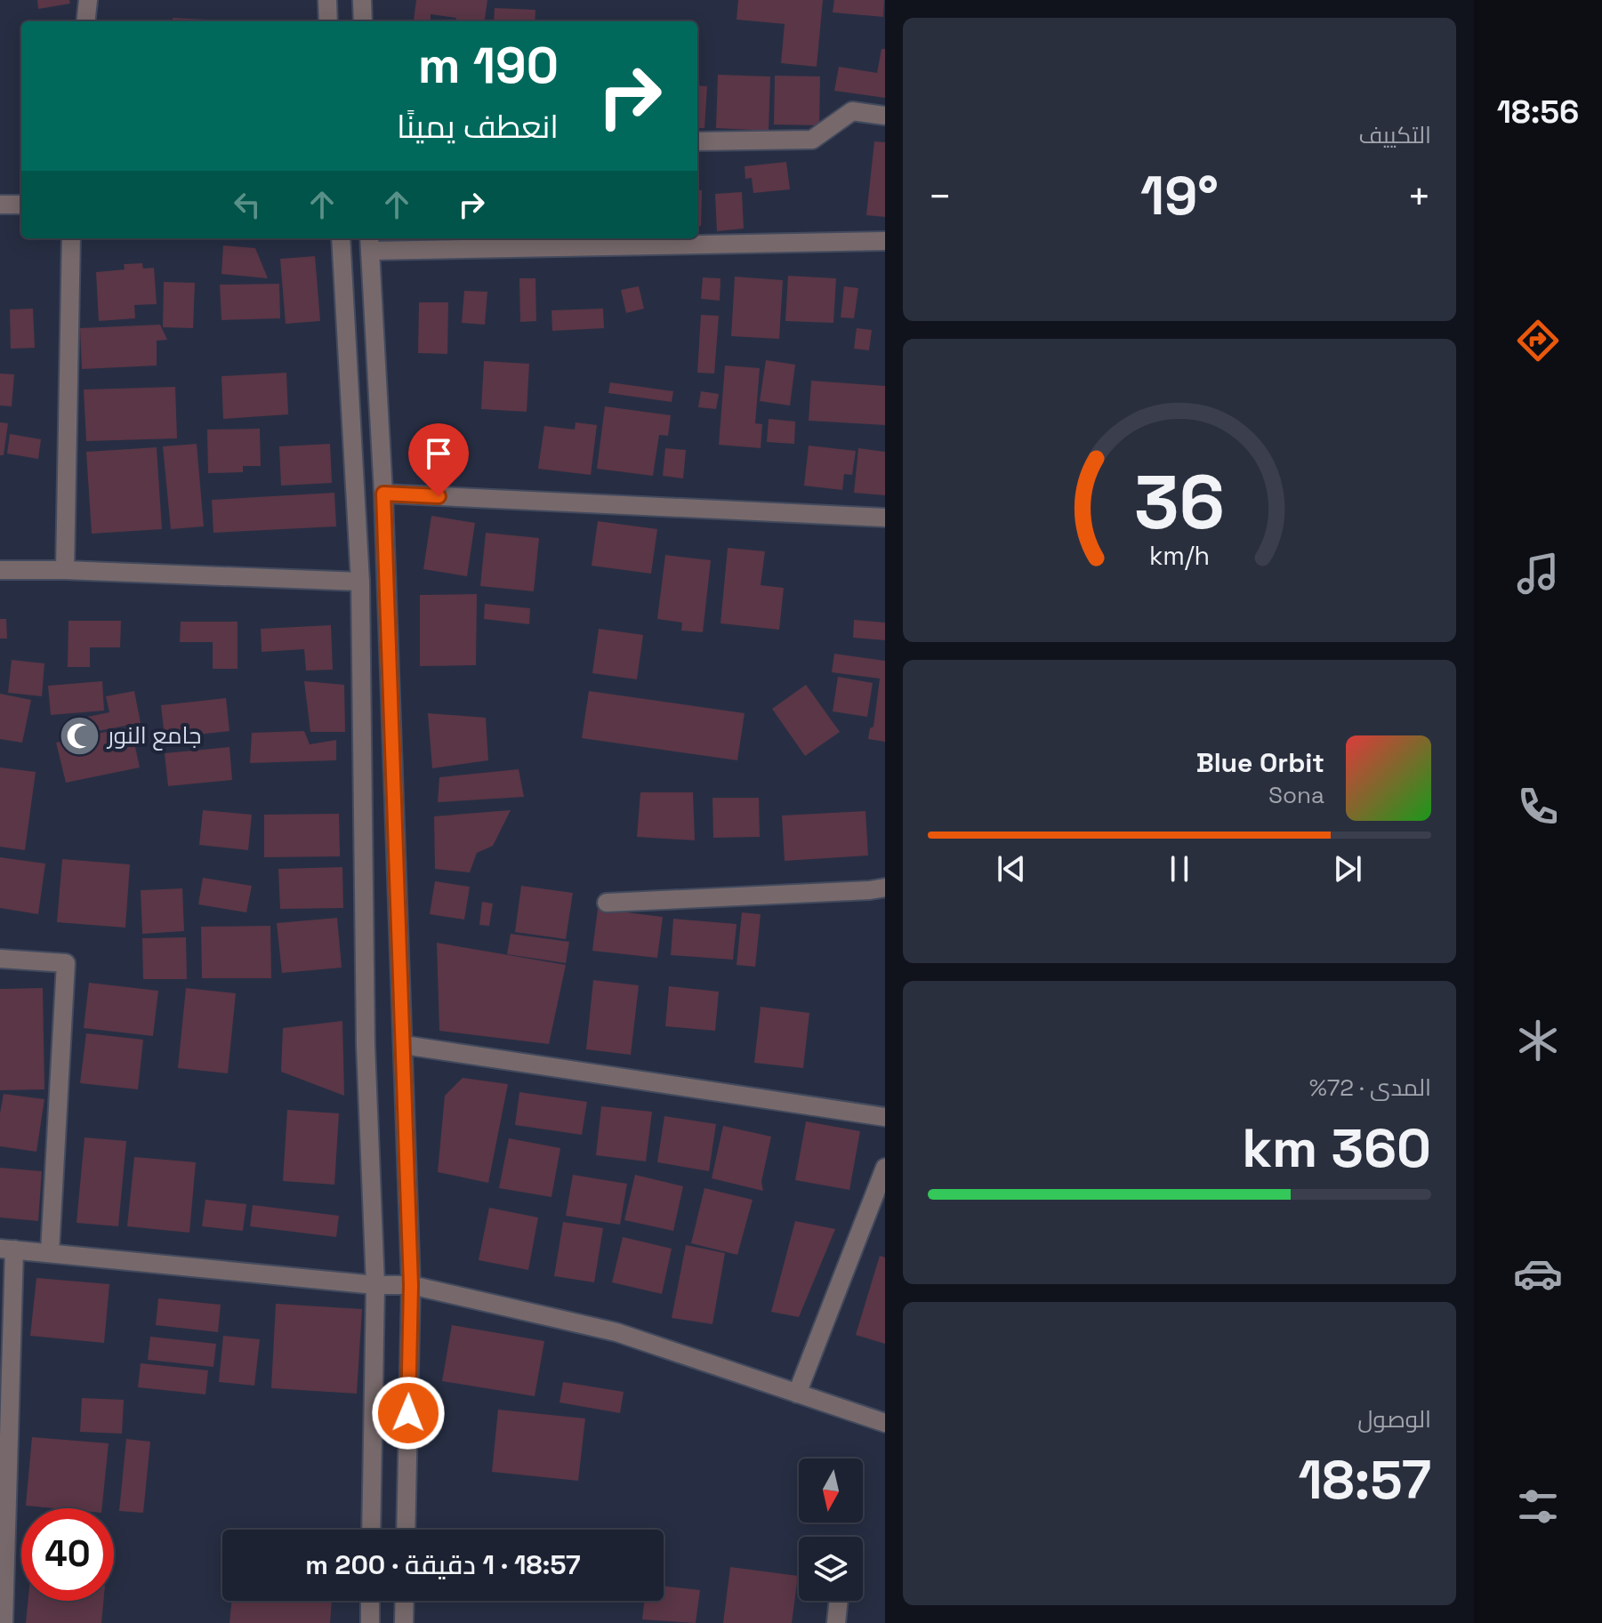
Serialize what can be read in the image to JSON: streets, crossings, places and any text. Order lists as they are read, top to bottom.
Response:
{
  "places": {
    "mosque": ["جامع النور"]
  },
  "north": "bottom",
  "page": {
    "tabs": "18:56",
    "tile": [
      "التكييف",
      ["المدى · 72%", "360 km"],
      ["الوصول", "18:57"]
    ],
    "turn": ["190 m", "انعطف يمينًا"],
    "heat": ["−", "19°", "+"],
    "song": ["Blue Orbit", "Sona"],
    "limit": "40",
    "trip": "18:57 · 1 دقيقة · 200 m",
    "gauge": ["36", "km/h"]
  }
}
